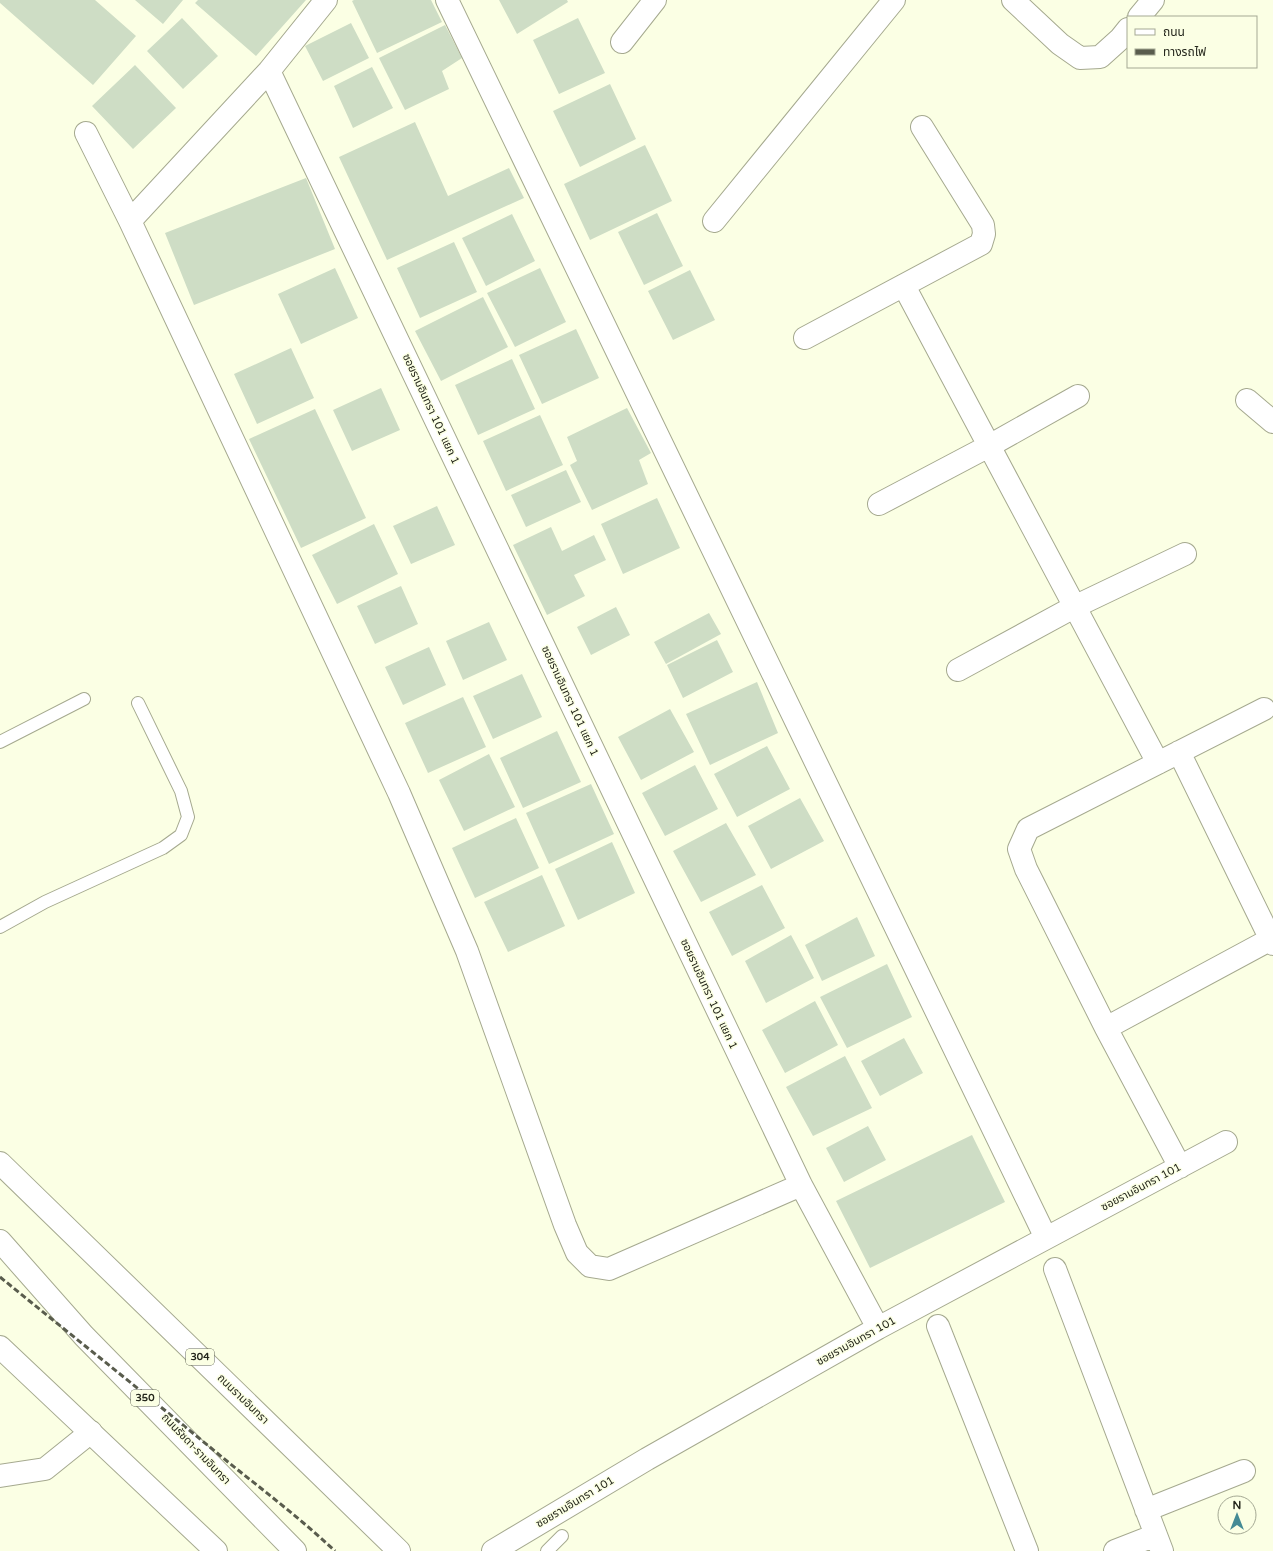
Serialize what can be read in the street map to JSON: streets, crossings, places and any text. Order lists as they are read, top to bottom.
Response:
{
  "streets": {
    "main road": [
      "ซอยรามอินทรา 101 แยก 1",
      "ซอยรามอินทรา 101",
      "304",
      "350",
      "ถนนรามอินทรา",
      "ถนนรัชดา-รามอินทรา"
    ]
  },
  "crossings": [
    ["ซอยรามอินทรา 101 แยก 1", "ซอยรามอินทรา 101"]
  ],
  "legend": ["ถนน", "ทางรถไฟ"],
  "north": "top"
}
